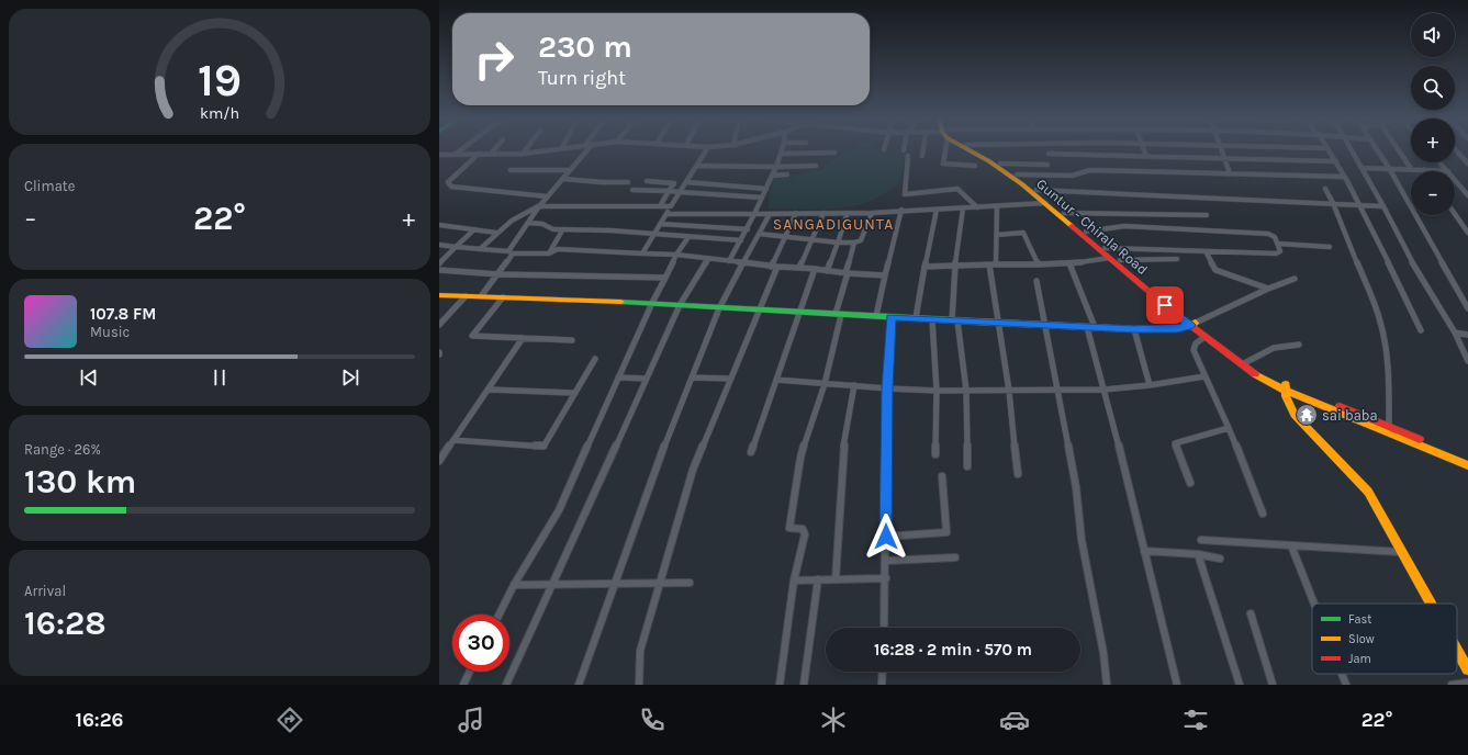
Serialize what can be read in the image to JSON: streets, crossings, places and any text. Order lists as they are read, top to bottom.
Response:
{
  "streets": {
    "main road": ["Guntur - Chirala Road"]
  },
  "districts": ["SANGADIGUNTA"],
  "places": {
    "temple": ["sai baba"]
  },
  "legend": ["Fast", "Slow", "Jam"],
  "page": {
    "map_buttons": ["+", "−"],
    "turn": ["230 m", "Turn right"],
    "tile": [
      "Climate",
      ["Range · 26%", "130 km"],
      ["Arrival", "16:28"]
    ],
    "heat": ["−", "22°", "+"],
    "song": ["107.8 FM", "Music"],
    "limit": "30",
    "trip": "16:28 · 2 min · 570 m",
    "tabs": ["16:26", "22°"],
    "gauge": ["19", "km/h"]
  }
}
